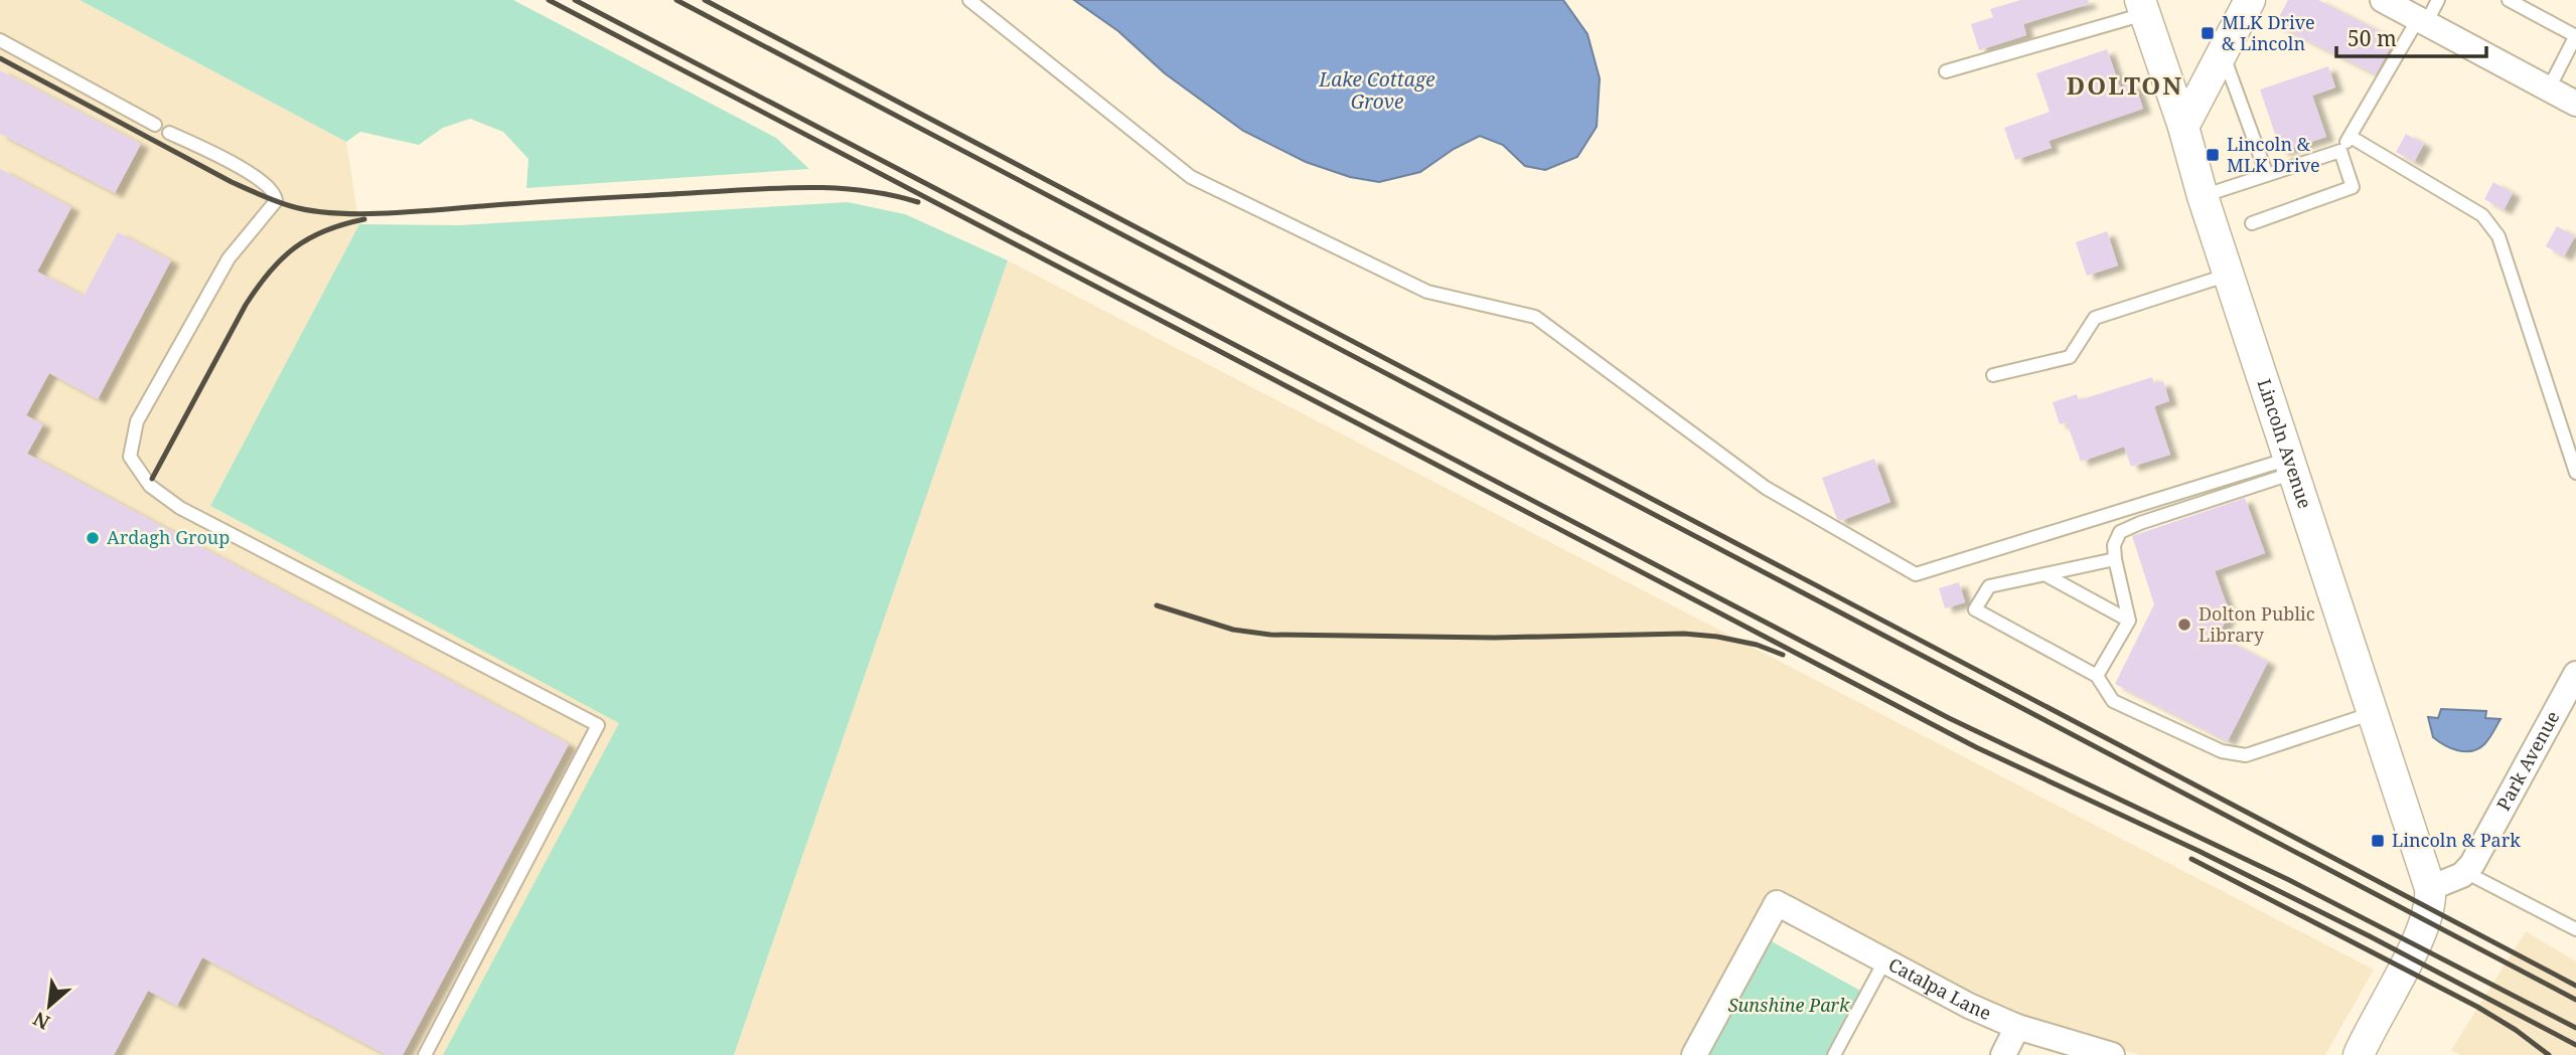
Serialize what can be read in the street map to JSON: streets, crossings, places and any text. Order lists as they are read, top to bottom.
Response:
{
  "streets": {
    "street": ["Lincoln Avenue", "Park Avenue", "Catalpa Lane"]
  },
  "districts": ["DOLTON"],
  "water": ["Lake Cottage Grove"],
  "parks": ["Sunshine Park"],
  "places": {
    "transit": ["MLK Drive & Lincoln", "Lincoln & MLK Drive", "Lincoln & Park"],
    "other": ["Ardagh Group", "Dolton Public Library"]
  },
  "scale_bar": "50 m",
  "north": "bottom left"
}
